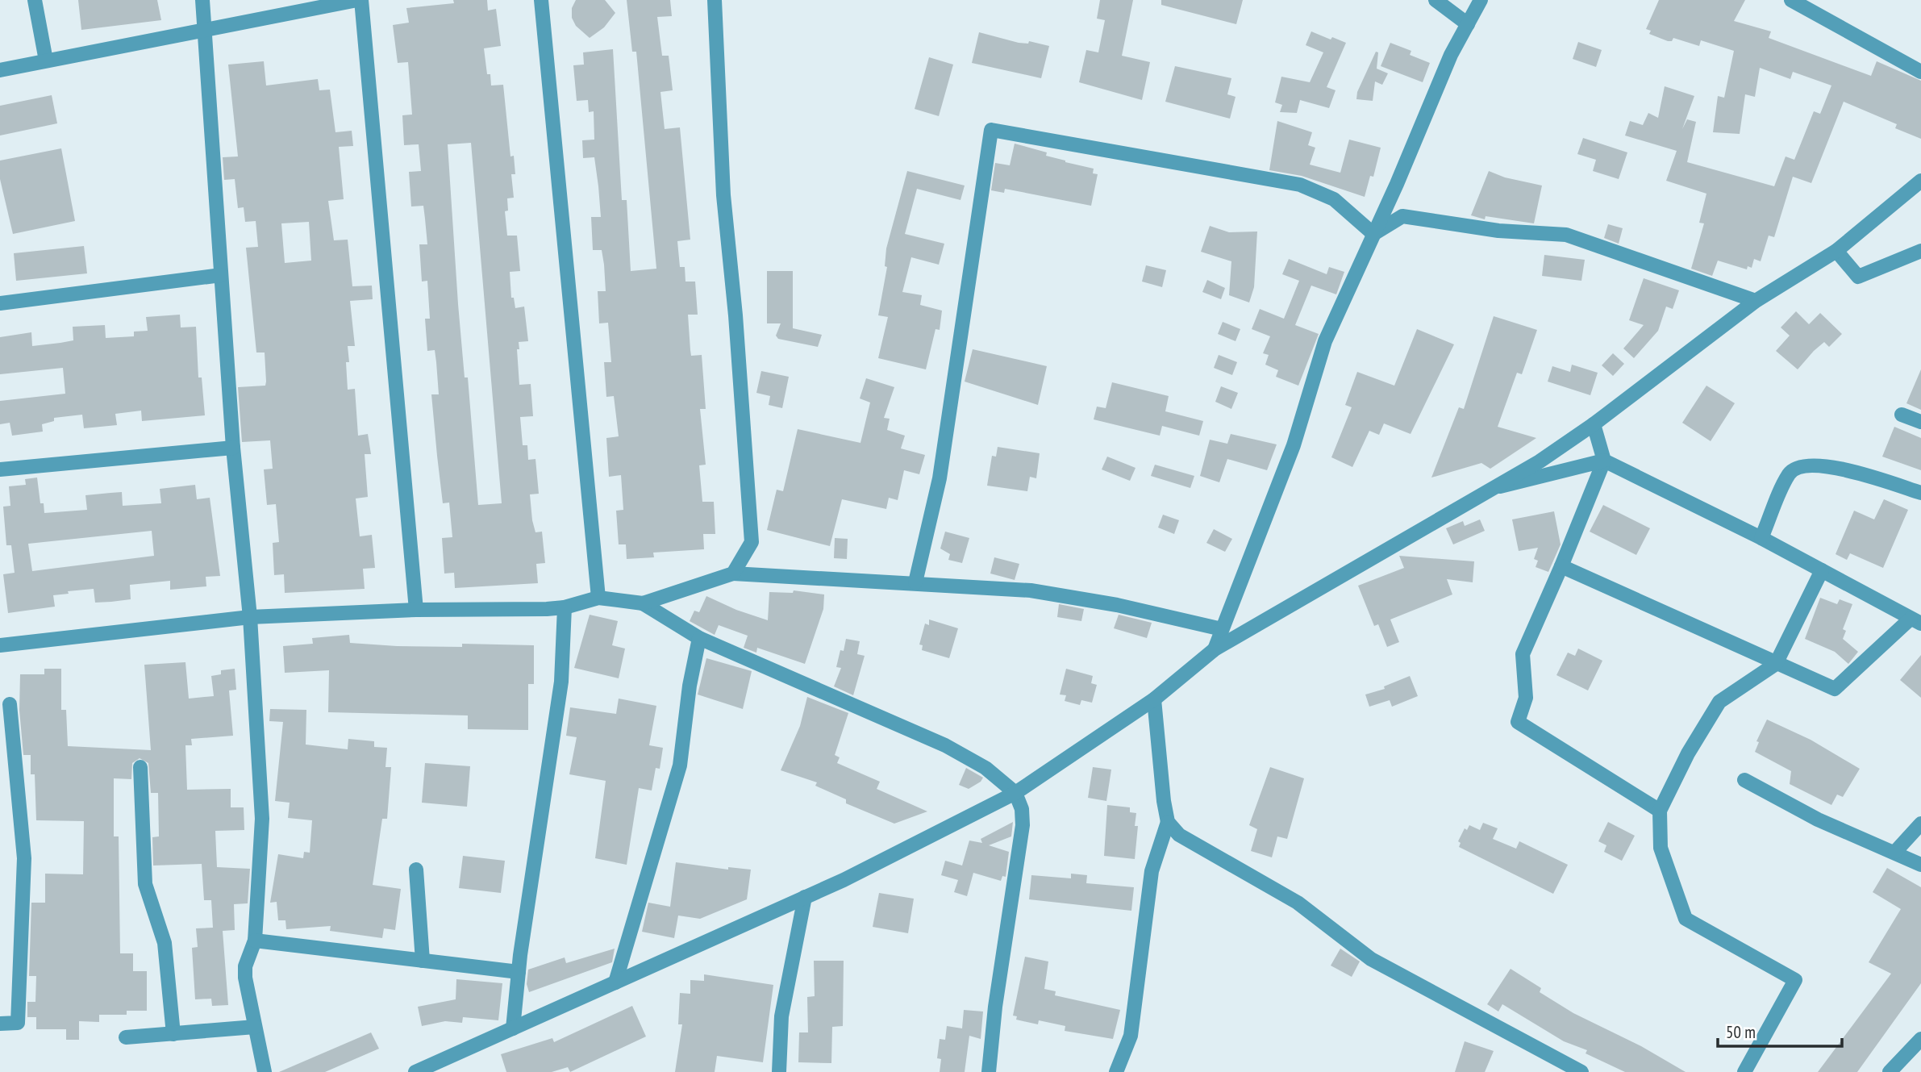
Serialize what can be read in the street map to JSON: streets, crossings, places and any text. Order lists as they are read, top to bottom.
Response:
{
  "scale_bar": "50 m"
}
